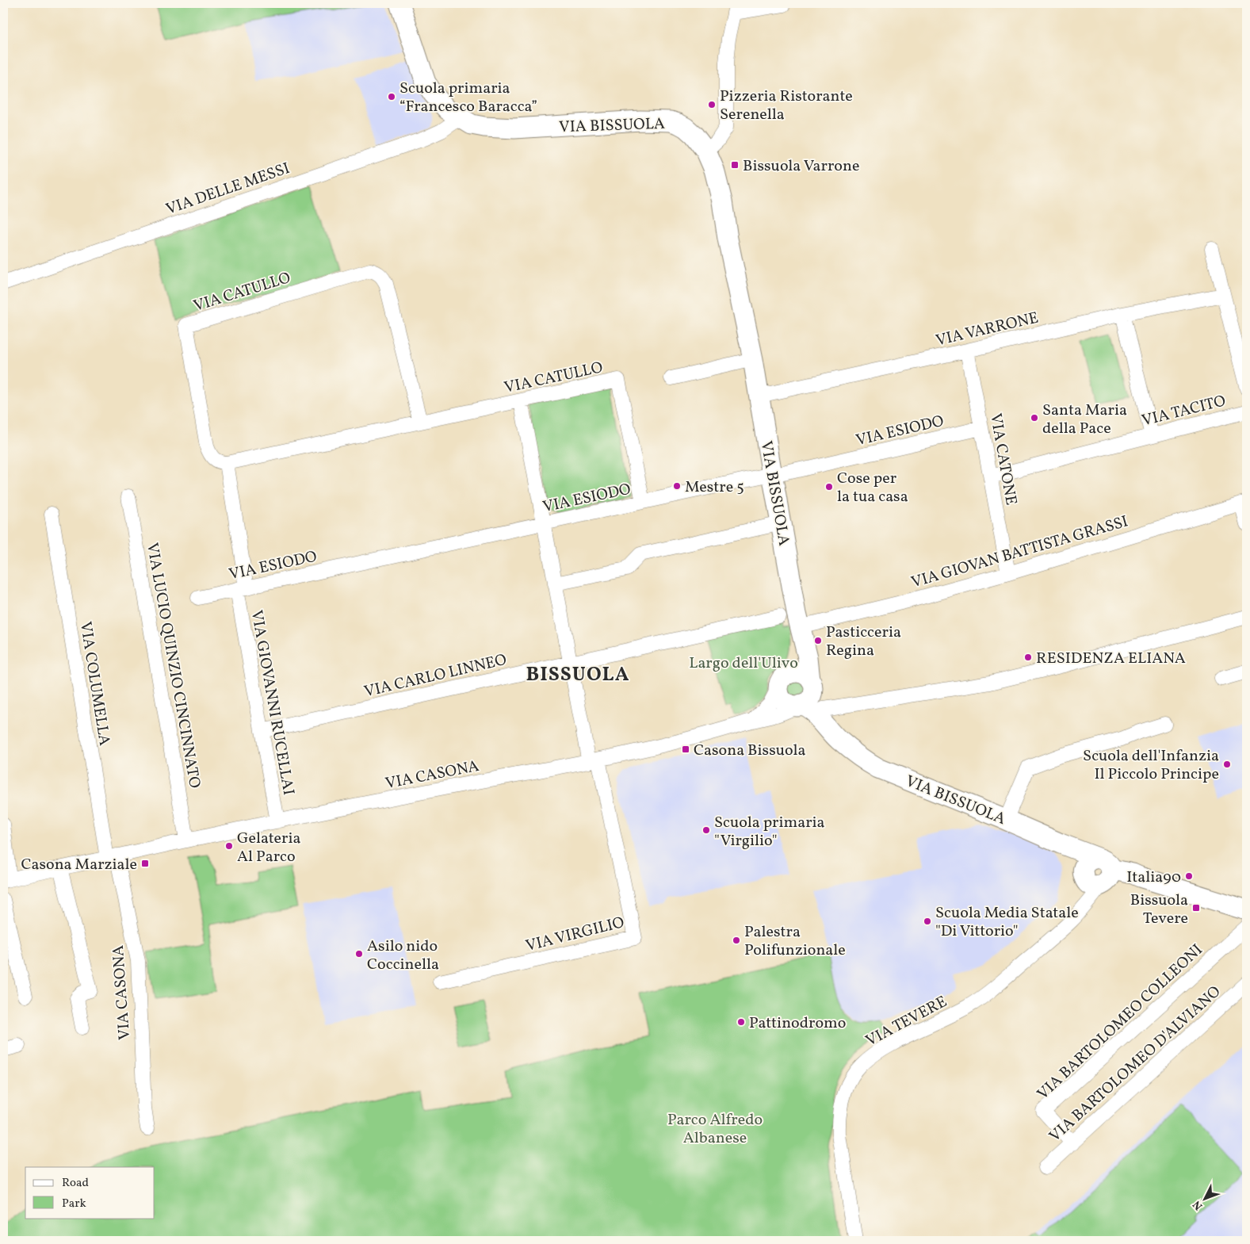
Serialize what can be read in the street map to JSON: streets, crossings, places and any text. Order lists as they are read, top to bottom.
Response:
{
  "streets": {
    "street": [
      "VIA BISSUOLA",
      "VIA DELLE MESSI",
      "VIA CATULLO",
      "VIA VARRONE",
      "VIA TACITO",
      "VIA ESIODO",
      "VIA CATONE",
      "VIA GIOVAN BATTISTA GRASSI",
      "VIA LUCIO QUINZIO CINCINNATO",
      "VIA CARLO LINNEO",
      "VIA COLUMELLA",
      "VIA GIOVANNI RUCELLAI",
      "VIA CASONA",
      "VIA VIRGILIO",
      "VIA TEVERE",
      "VIA BARTOLOMEO COLLEONI",
      "VIA BARTOLOMEO D'ALVIANO"
    ]
  },
  "crossings": [
    ["VIA BISSUOLA", "VIA DELLE MESSI"],
    ["VIA BISSUOLA", "VIA VARRONE"],
    ["VIA BISSUOLA", "VIA ESIODO"],
    ["VIA BISSUOLA", "VIA GIOVAN BATTISTA GRASSI"],
    ["VIA BISSUOLA", "VIA CASONA"],
    ["VIA BISSUOLA", "VIA TEVERE"],
    ["VIA CATULLO", "VIA ESIODO"],
    ["VIA CATULLO", "VIA GIOVANNI RUCELLAI"],
    ["VIA VARRONE", "VIA CATONE"],
    ["VIA TACITO", "VIA CATONE"],
    ["VIA ESIODO", "VIA CATONE"],
    ["VIA ESIODO", "VIA GIOVANNI RUCELLAI"],
    ["VIA CATONE", "VIA GIOVAN BATTISTA GRASSI"],
    ["VIA LUCIO QUINZIO CINCINNATO", "VIA CASONA"],
    ["VIA CARLO LINNEO", "VIA GIOVANNI RUCELLAI"],
    ["VIA COLUMELLA", "VIA CASONA"],
    ["VIA GIOVANNI RUCELLAI", "VIA CASONA"],
    ["VIA CASONA", "VIA VIRGILIO"],
    ["VIA BARTOLOMEO COLLEONI", "VIA BARTOLOMEO D'ALVIANO"]
  ],
  "districts": ["BISSUOLA"],
  "parks": ["Largo dell'Ulivo", "Parco Alfredo Albanese"],
  "places": {
    "other": [
      "Scuola primaria “Francesco Baracca”",
      "Pizzeria Ristorante Serenella",
      "Santa Maria della Pace",
      "Mestre 5",
      "Cose per la tua casa",
      "Pasticceria Regina",
      "RESIDENZA ELIANA",
      "Scuola dell'Infanzia Il Piccolo Principe",
      "Scuola primaria \"Virgilio\"",
      "Gelateria Al Parco",
      "Italia90",
      "Scuola Media Statale \"Di Vittorio\"",
      "Palestra Polifunzionale",
      "Asilo nido Coccinella",
      "Pattinodromo"
    ],
    "transit": [
      "Bissuola Varrone",
      "Casona Bissuola",
      "Casona Marziale",
      "Bissuola Tevere"
    ]
  },
  "legend": ["Road", "Park"],
  "north": "bottom left"
}
